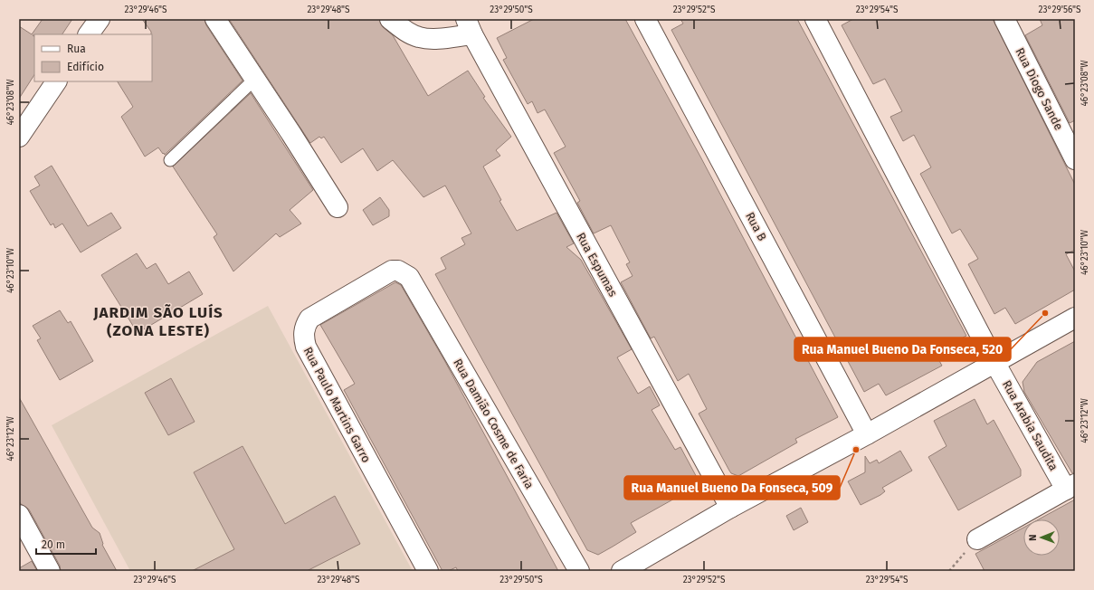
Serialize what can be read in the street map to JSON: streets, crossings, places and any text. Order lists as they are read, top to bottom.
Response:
{
  "streets": {
    "street": [
      "Rua Diogo Sande",
      "Rua B",
      "Rua Espumas",
      "Rua Paulo Martins Garro",
      "Rua Damião Cosme de Faria",
      "Rua Arabia Saudita"
    ]
  },
  "crossings": [
    ["Rua Paulo Martins Garro", "Rua Damião Cosme de Faria"]
  ],
  "districts": ["JARDIM SÃO LUÍS (ZONA LESTE)"],
  "places": ["Rua Manuel Bueno Da Fonseca, 520", "Rua Manuel Bueno Da Fonseca, 509"],
  "legend": ["Rua", "Edifício"],
  "scale_bar": "20 m",
  "north": "left",
  "coordinates": [
    "23°29'46\"S",
    "23°29'48\"S",
    "23°29'50\"S",
    "23°29'52\"S",
    "23°29'54\"S",
    "23°29'56\"S",
    "46°23'08\"W",
    "46°23'10\"W",
    "46°23'12\"W"
  ]
}
